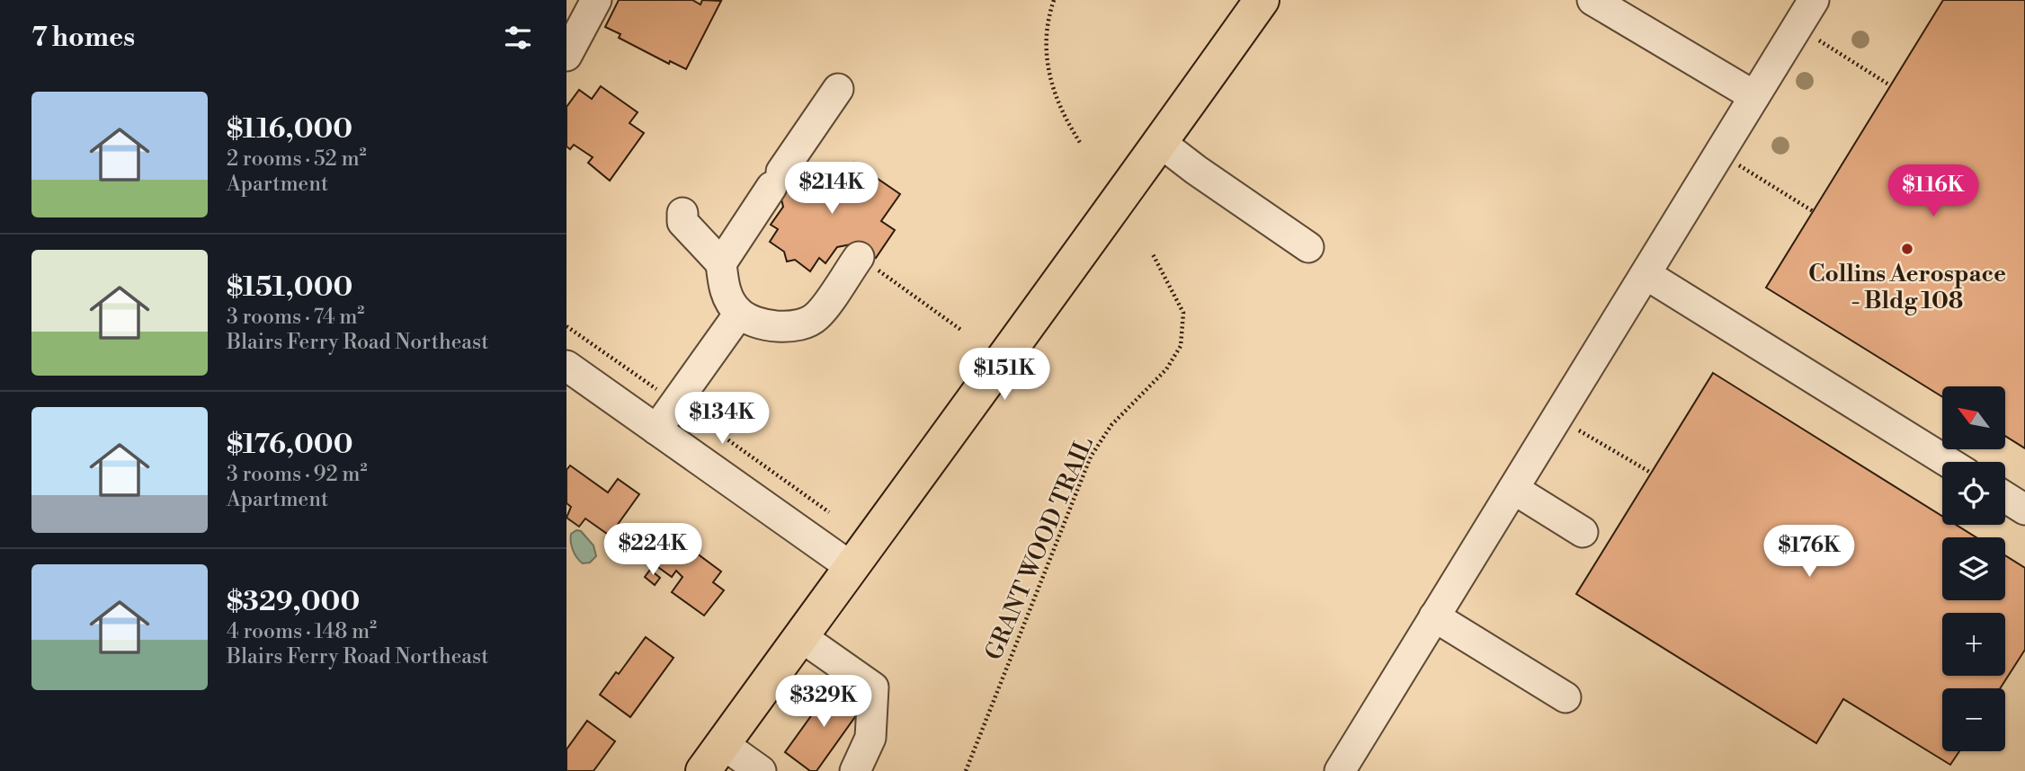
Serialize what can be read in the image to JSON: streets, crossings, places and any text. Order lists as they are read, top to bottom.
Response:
{
  "streets": {
    "path": ["GRANT WOOD TRAIL"]
  },
  "places": ["Collins Aerospace - Bldg 108"],
  "north": "top left",
  "page": {
    "heading": "7 homes",
    "list": [
      {
        "name": "$116,000",
        "note": "2 rooms · 52 m² · Apartment"
      },
      {
        "name": "$151,000",
        "note": "3 rooms · 74 m² · Blairs Ferry Road Northeast"
      },
      {
        "name": "$176,000",
        "note": "3 rooms · 92 m² · Apartment"
      },
      {
        "name": "$329,000",
        "note": "4 rooms · 148 m² · Blairs Ferry Road Northeast"
      }
    ],
    "price": [
      "$214K",
      "$116K",
      "$151K",
      "$134K",
      "$224K",
      "$176K",
      "$329K"
    ],
    "map_buttons": ["+", "−"]
  }
}
